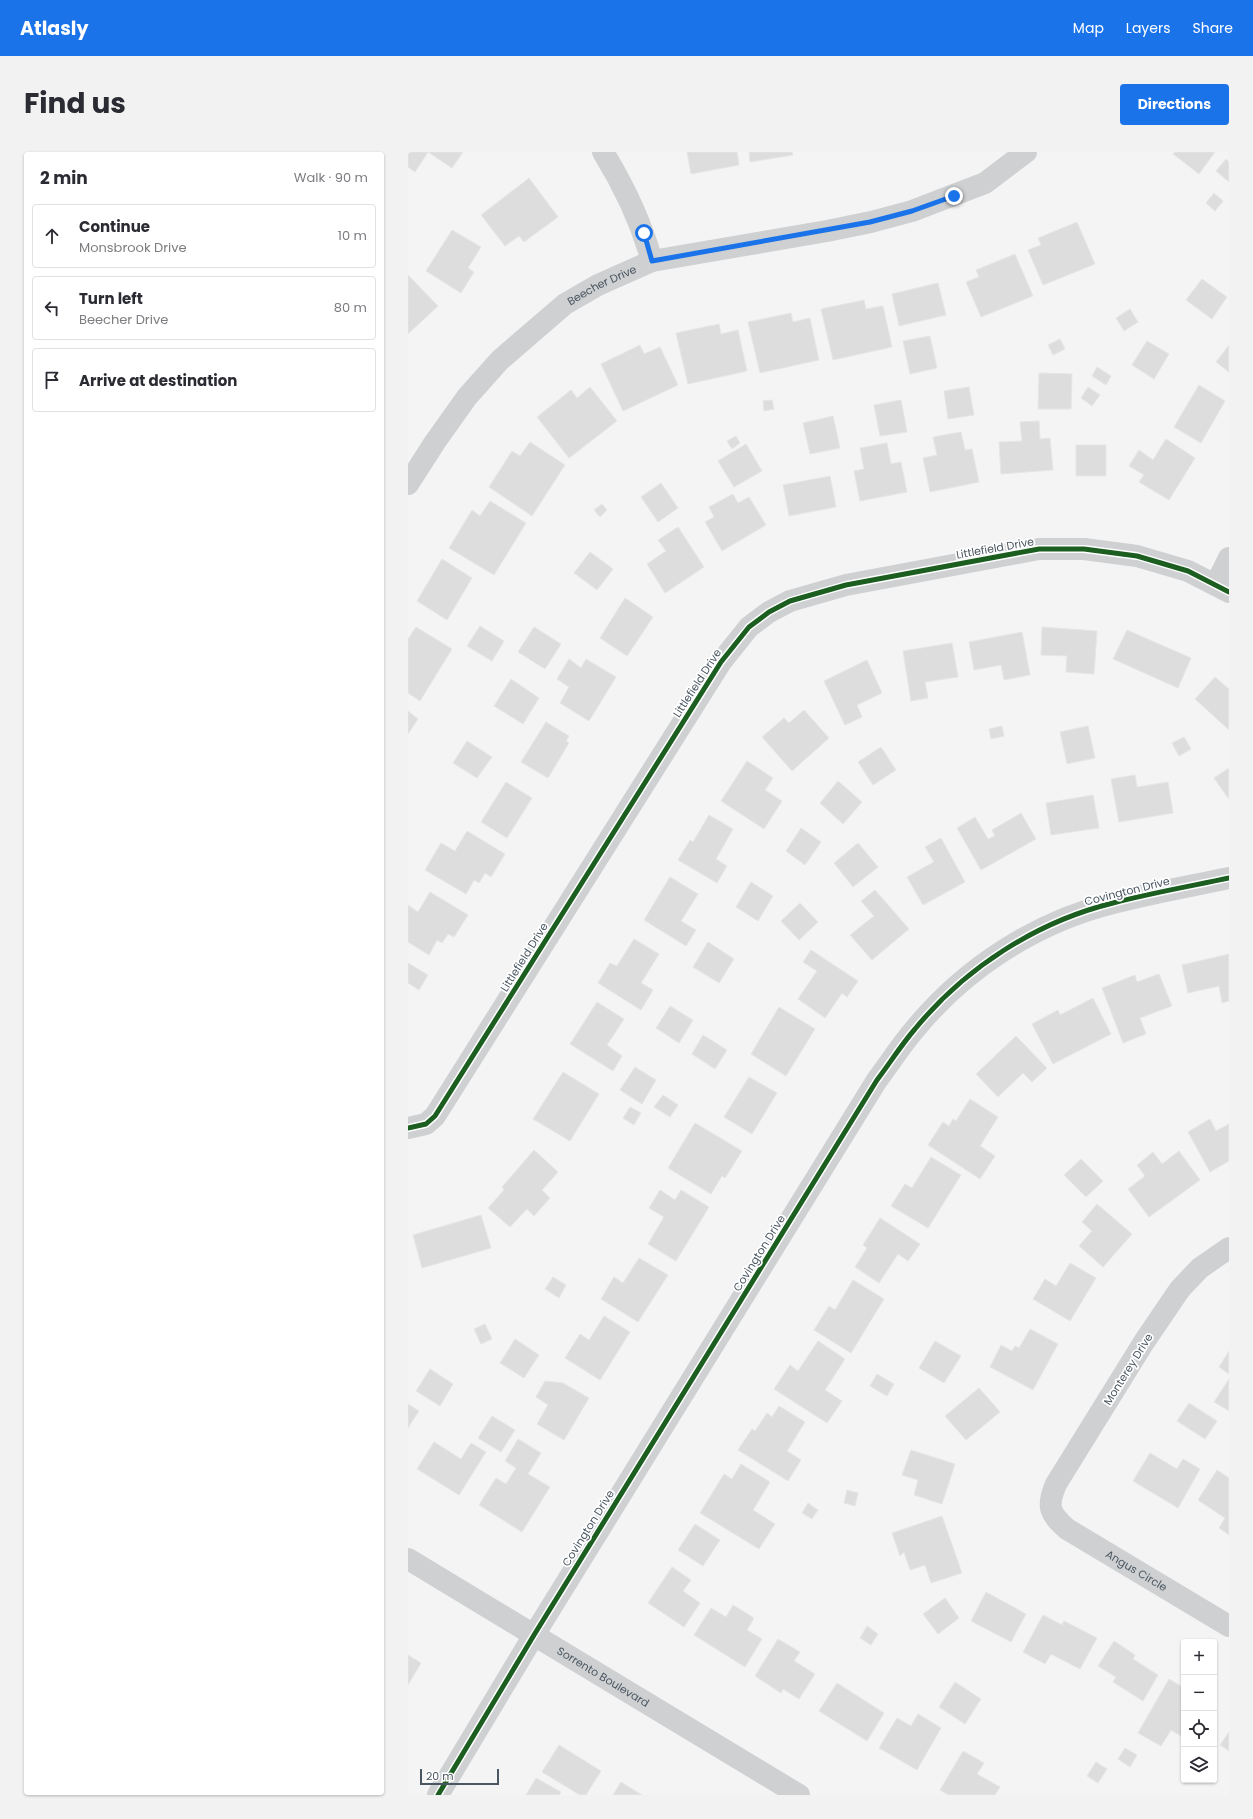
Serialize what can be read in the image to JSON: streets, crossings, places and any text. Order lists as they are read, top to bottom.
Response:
{
  "streets": {
    "street": [
      "Beecher Drive",
      "Littlefield Drive",
      "Covington Drive",
      "Monterey Drive",
      "Angus Circle",
      "Sorrento Boulevard"
    ]
  },
  "crossings": [
    ["Covington Drive", "Sorrento Boulevard"],
    ["Monterey Drive", "Angus Circle"]
  ],
  "scale_bar": "20 m",
  "page": {
    "header": "Atlasly",
    "nav": ["Map", "Layers", "Share"],
    "title": "Find us",
    "buttons": "Directions",
    "heading": ["2 min", "Walk · 90 m"],
    "list": [
      ["Continue", "Monsbrook Drive", "10 m"],
      ["Turn left", "Beecher Drive", "80 m"],
      "Arrive at destination"
    ],
    "map_buttons": ["+", "−"],
    "scale": "20 m"
  }
}
